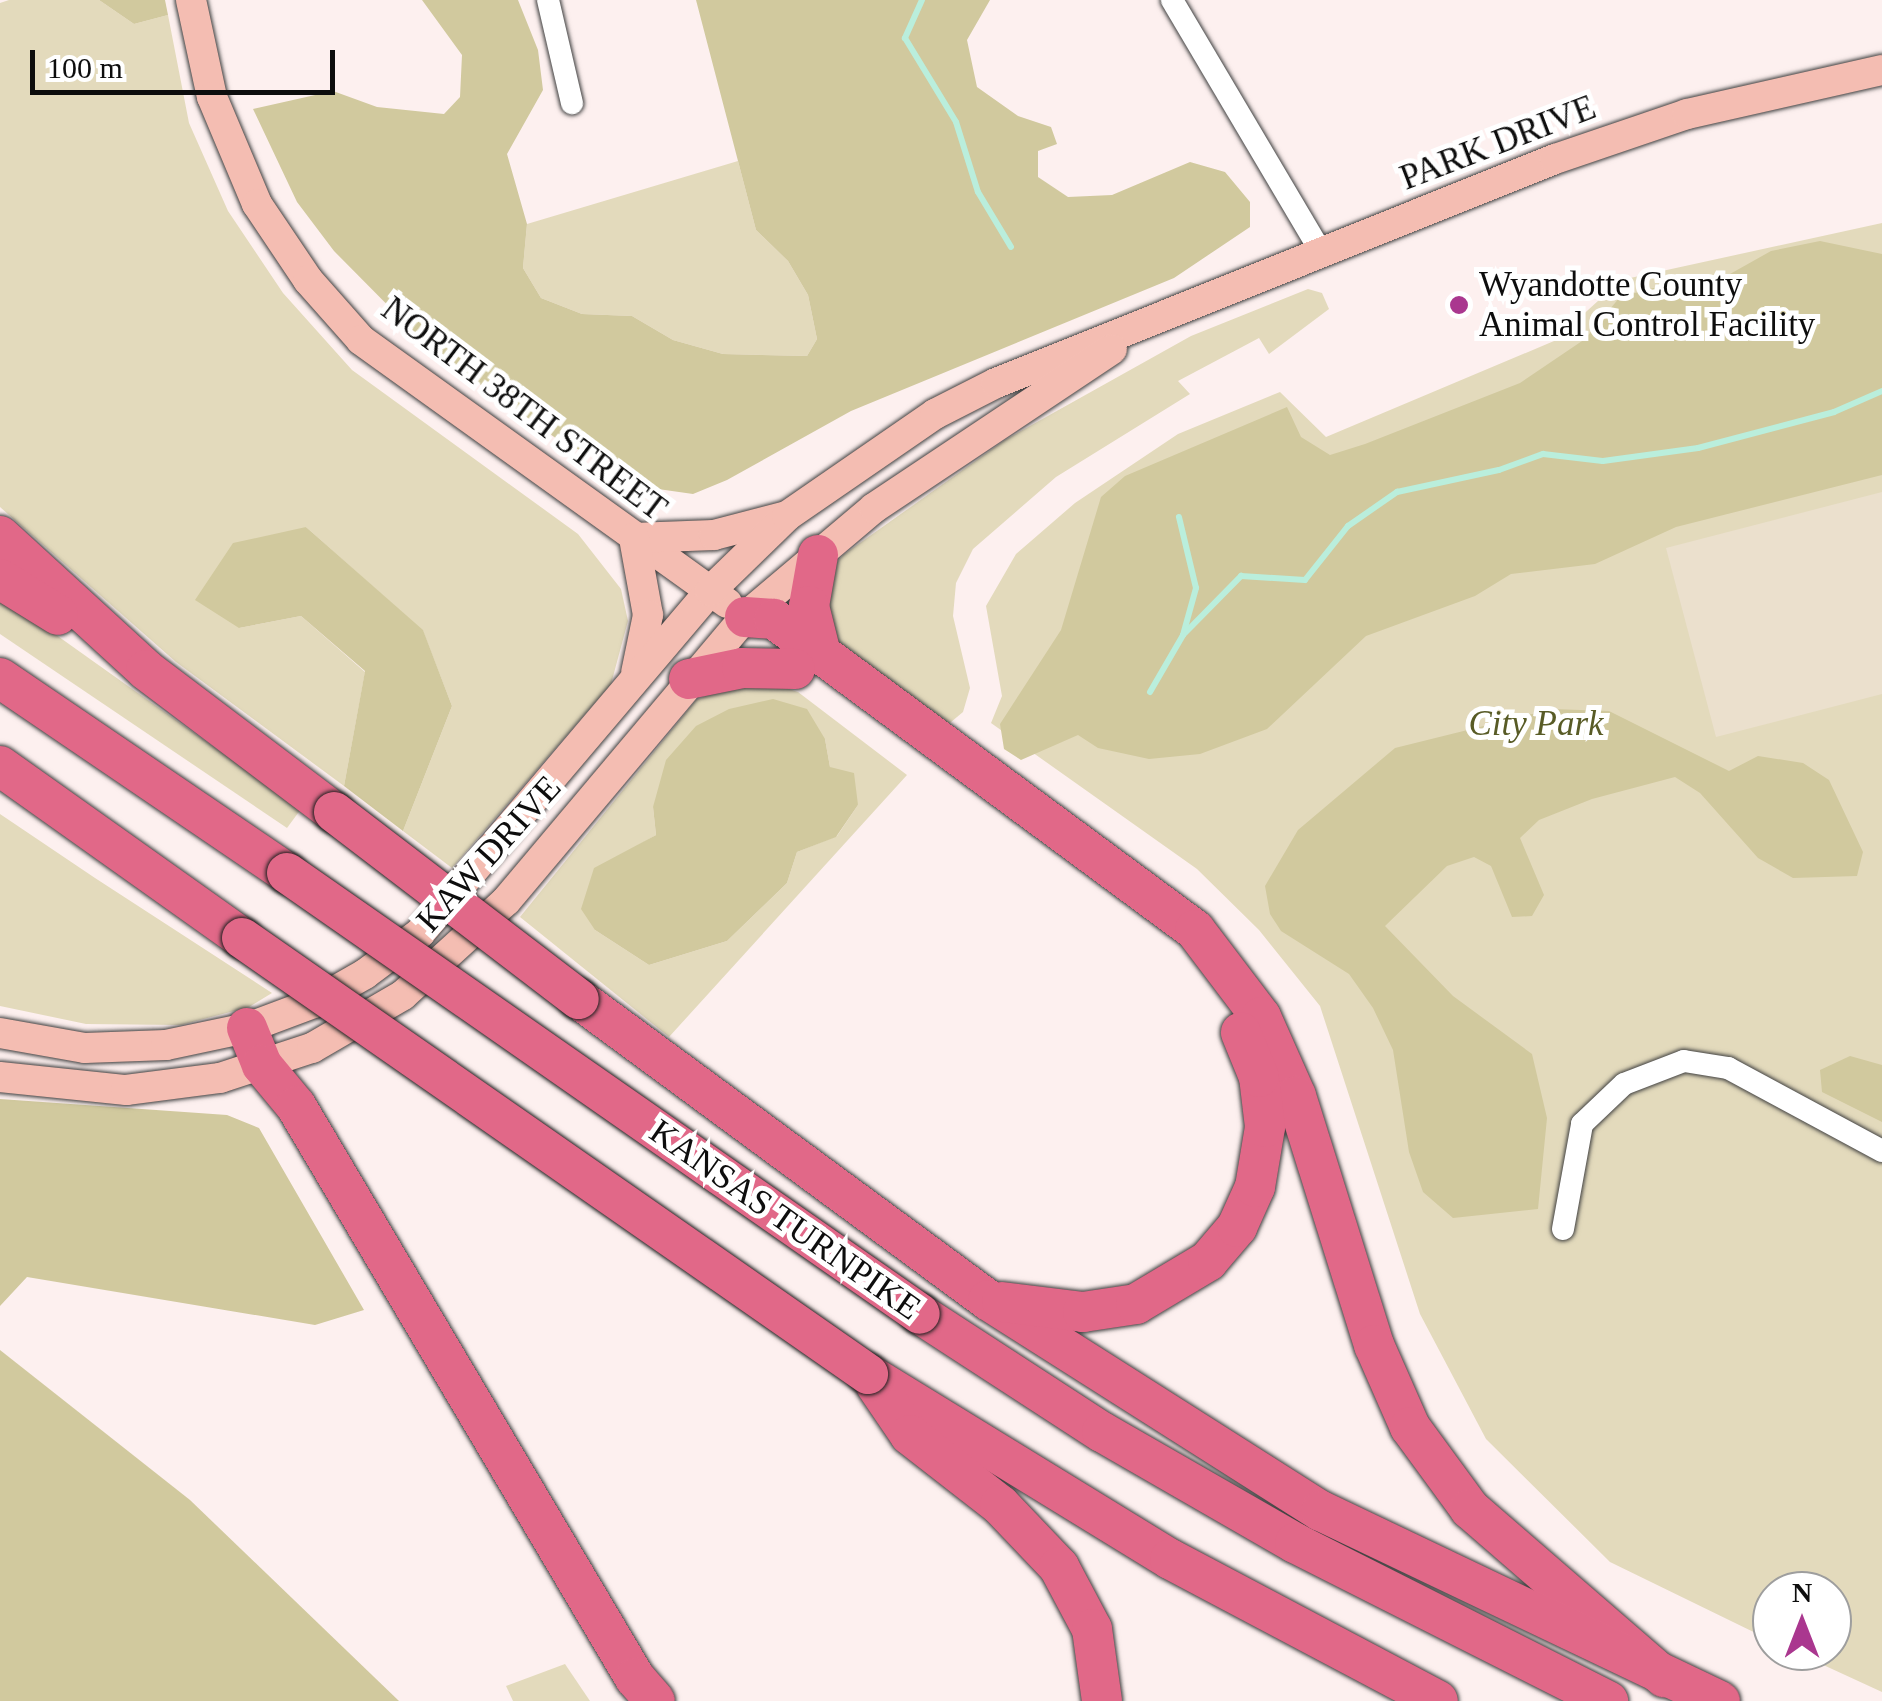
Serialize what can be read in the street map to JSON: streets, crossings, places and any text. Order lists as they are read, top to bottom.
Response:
{
  "streets": {
    "highway": ["KANSAS TURNPIKE"],
    "main road": ["PARK DRIVE", "NORTH 38TH STREET", "KAW DRIVE"]
  },
  "crossings": [
    ["PARK DRIVE", "NORTH 38TH STREET"],
    ["PARK DRIVE", "KAW DRIVE"],
    ["NORTH 38TH STREET", "KAW DRIVE"]
  ],
  "parks": ["City Park"],
  "places": ["Wyandotte County Animal Control Facility"],
  "scale_bar": "100 m",
  "north": "top"
}
